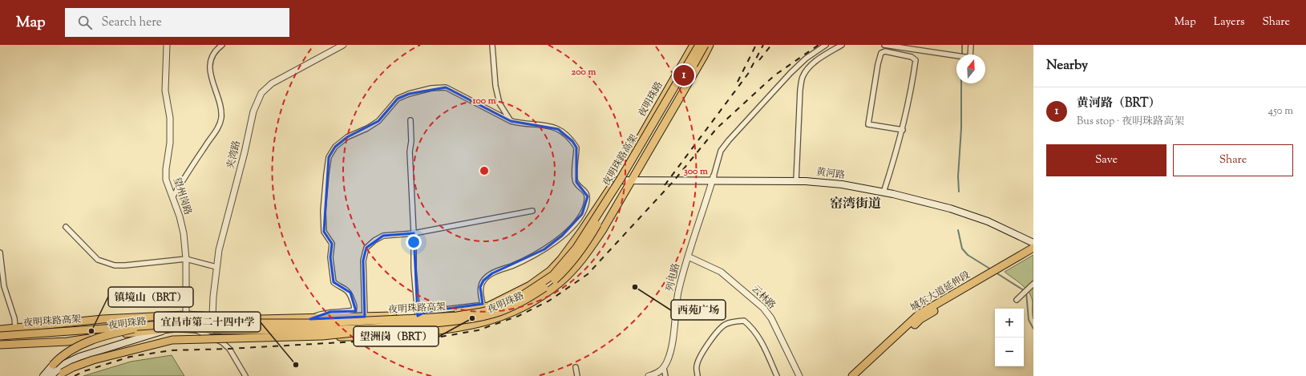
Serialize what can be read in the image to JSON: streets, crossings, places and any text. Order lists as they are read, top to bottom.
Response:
{
  "streets": {
    "main road": [
      "夜明珠路",
      "夜明珠路高架",
      "黄河路",
      "城东大道延伸段"
    ],
    "street": [
      "夹湾路",
      "望州岗路",
      "列电路",
      "云林路"
    ]
  },
  "crossings": [
    ["夜明珠路", "夹湾路"],
    ["夜明珠路", "夜明珠路高架"],
    ["夜明珠路", "黄河路"],
    ["夜明珠路", "望州岗路"],
    ["黄河路", "列电路"],
    ["列电路", "云林路"]
  ],
  "districts": ["窑湾街道"],
  "places": [
    "西苑广场",
    "望洲岗（BRT）",
    "镇境山（BRT）",
    "宜昌市第二十四中学"
  ],
  "north": "top",
  "page": {
    "header": "Map",
    "search": "Search here",
    "nav": ["Map", "Layers", "Share"],
    "heading": "Nearby",
    "pins": "1",
    "list": [
      {
        "mark": "1",
        "name": "黄河路（BRT）",
        "note": "Bus stop · 夜明珠路高架",
        "value": "450 m"
      }
    ],
    "buttons": ["Save", "Share"],
    "map_buttons": ["+", "−"]
  },
  "rings": ["200 m", "100 m", "300 m"]
}
